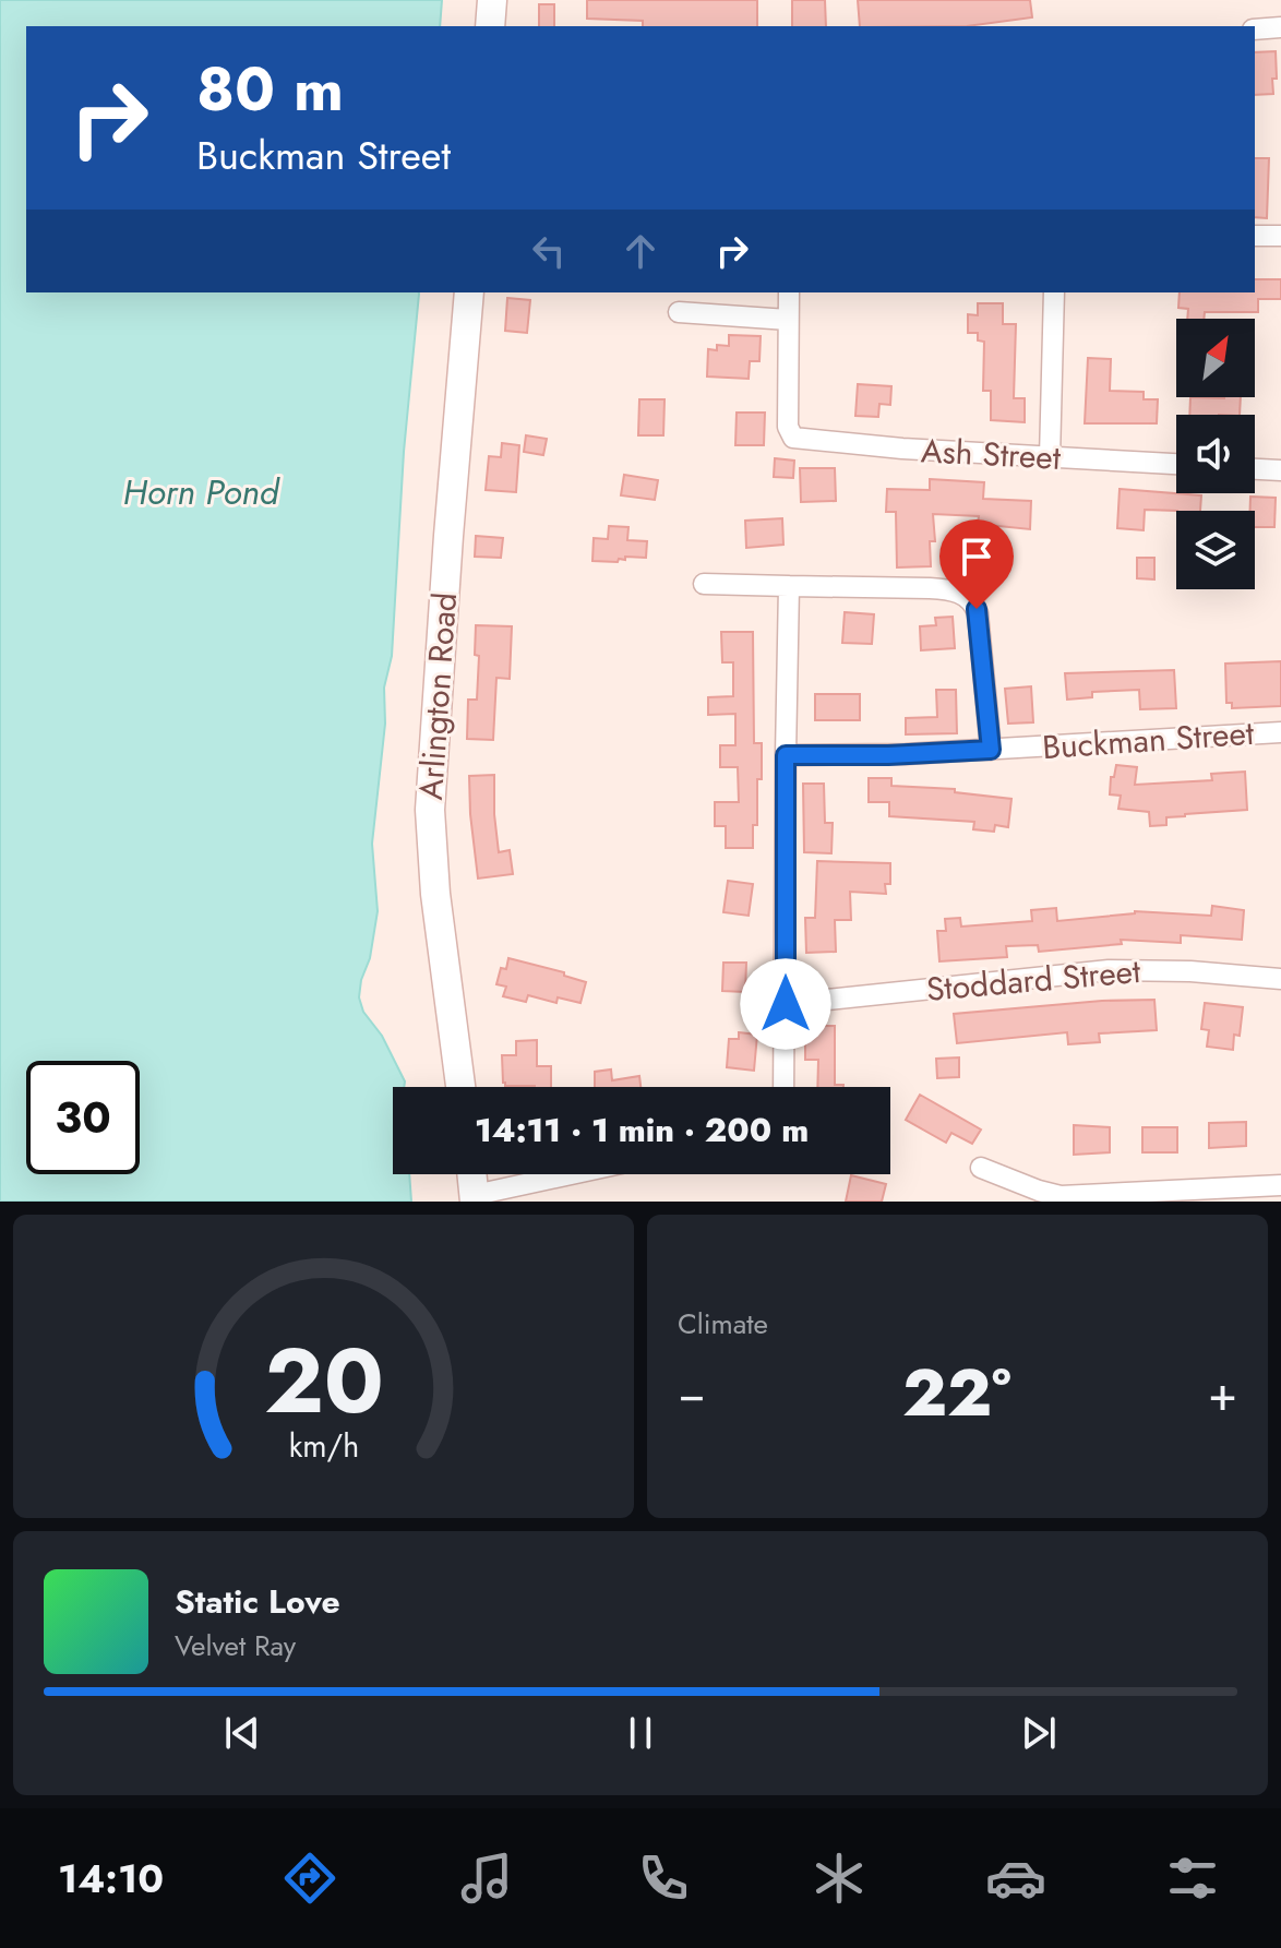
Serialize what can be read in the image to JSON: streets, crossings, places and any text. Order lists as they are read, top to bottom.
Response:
{
  "streets": {
    "street": [
      "Ash Street",
      "Arlington Road",
      "Buckman Street",
      "Stoddard Street"
    ]
  },
  "water": ["Horn Pond"],
  "north": "top right",
  "page": {
    "turn": ["80 m", "Buckman Street"],
    "limit": "30",
    "trip": "14:11 · 1 min · 200 m",
    "tile": "Climate",
    "heat": ["−", "22°", "+"],
    "song": ["Static Love", "Velvet Ray"],
    "tabs": "14:10",
    "gauge": ["20", "km/h"]
  }
}
